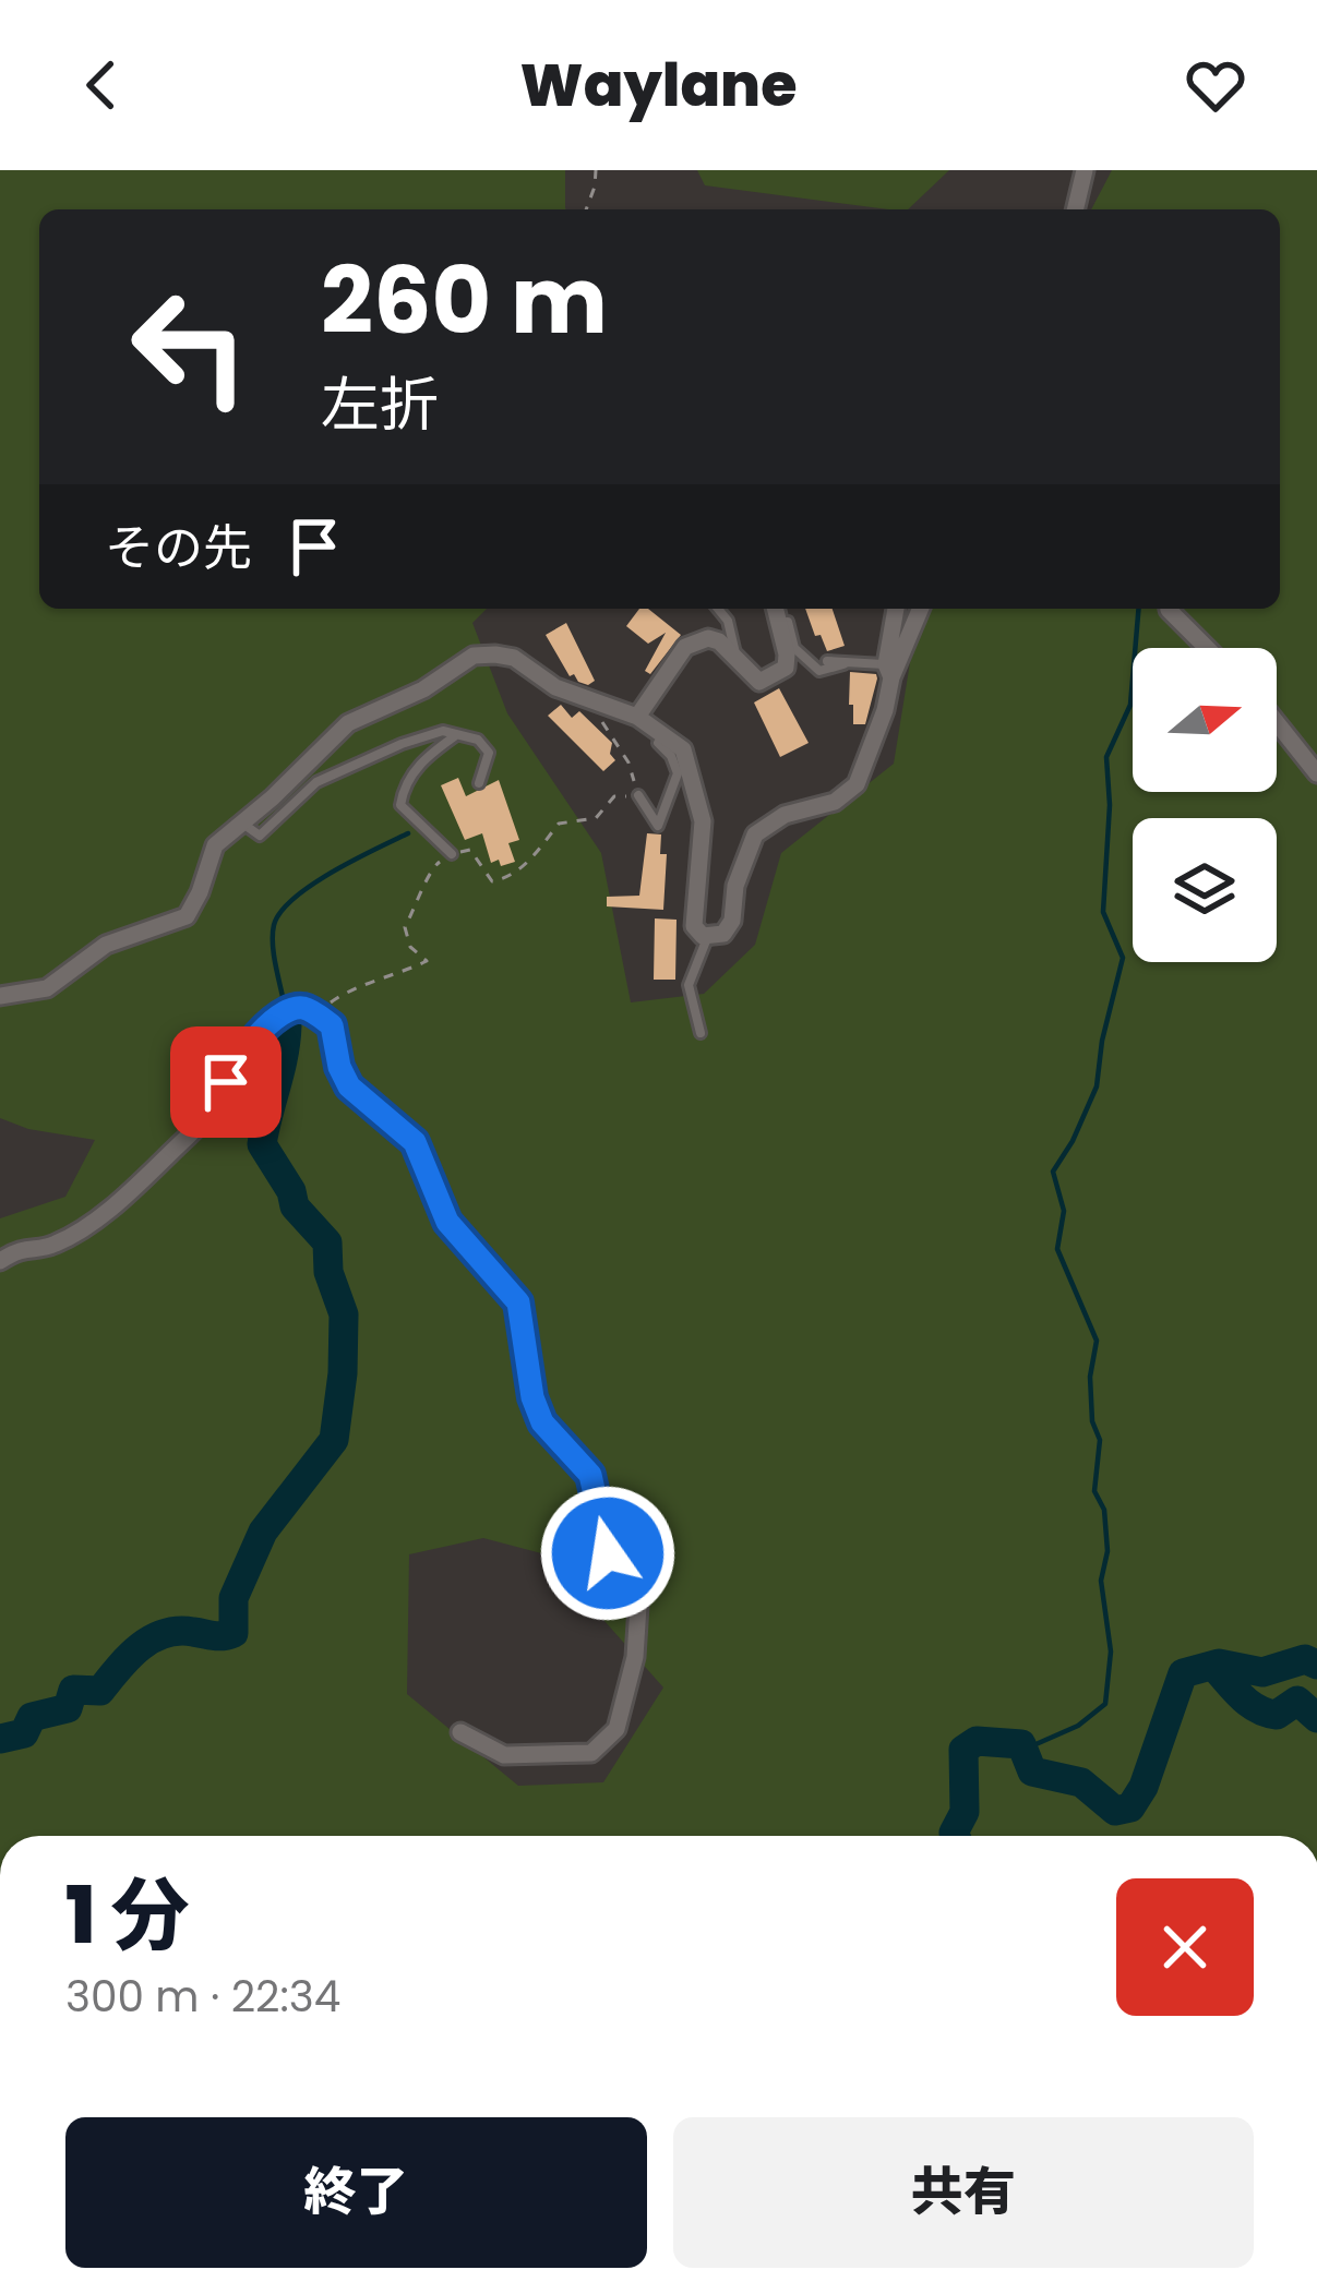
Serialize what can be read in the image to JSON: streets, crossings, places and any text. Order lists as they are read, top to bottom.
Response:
{
  "north": "right",
  "page": {
    "header": "Waylane",
    "turn": ["260 m", "左折"],
    "then": "その先",
    "heading": ["1 分", "300 m · 22:34"],
    "buttons": ["終了", "共有"]
  }
}
